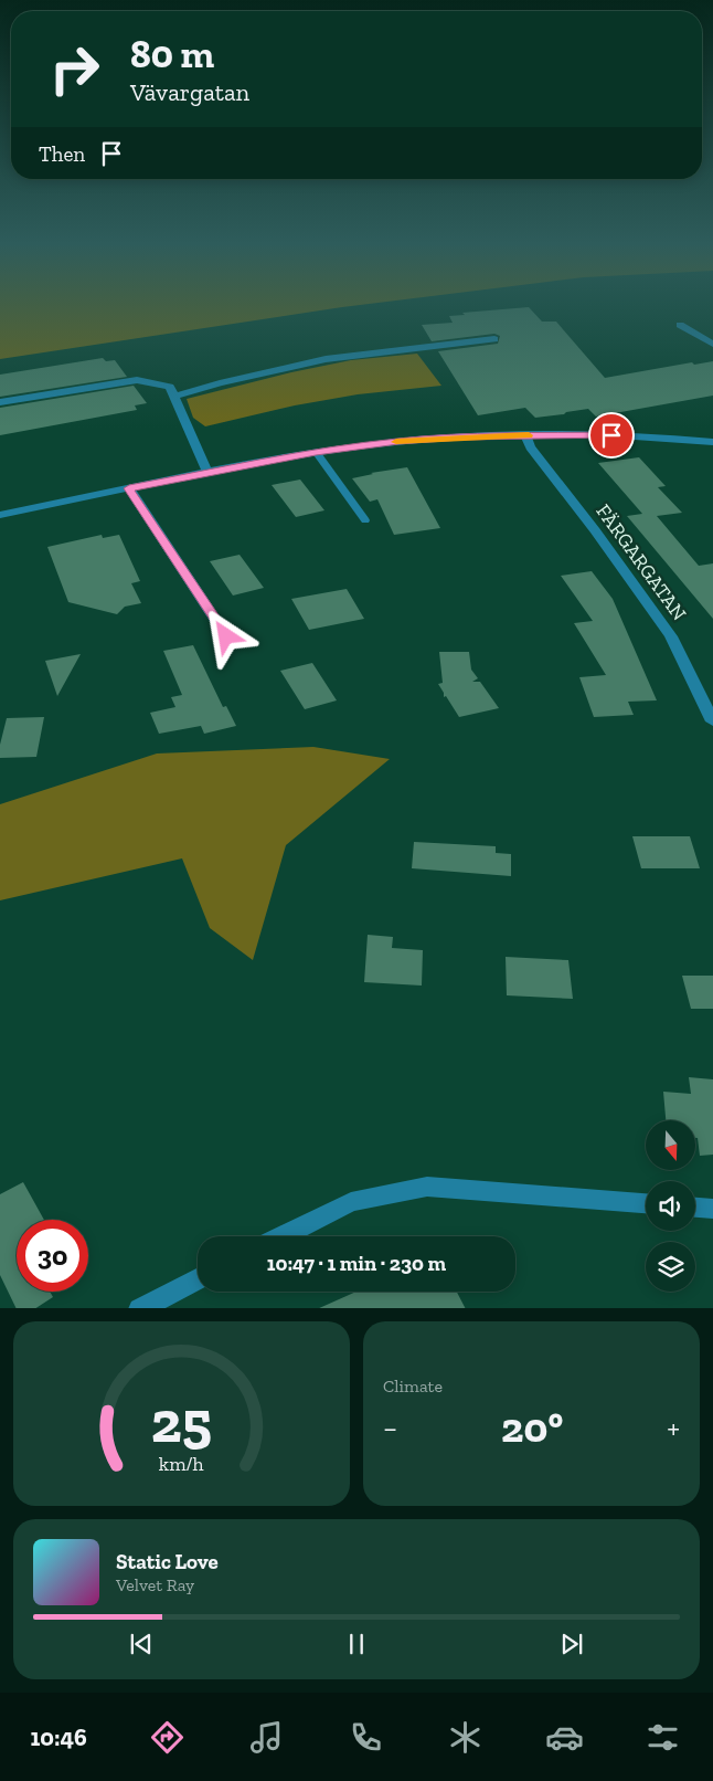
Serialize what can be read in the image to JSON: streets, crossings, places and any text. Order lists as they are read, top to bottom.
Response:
{
  "streets": {
    "street": ["FÄRGARGATAN"]
  },
  "north": "bottom",
  "page": {
    "turn": ["80 m", "Vävargatan"],
    "then": "Then",
    "limit": "30",
    "trip": "10:47 · 1 min · 230 m",
    "tile": "Climate",
    "heat": ["−", "20°", "+"],
    "song": ["Static Love", "Velvet Ray"],
    "tabs": "10:46",
    "gauge": ["25", "km/h"]
  }
}
